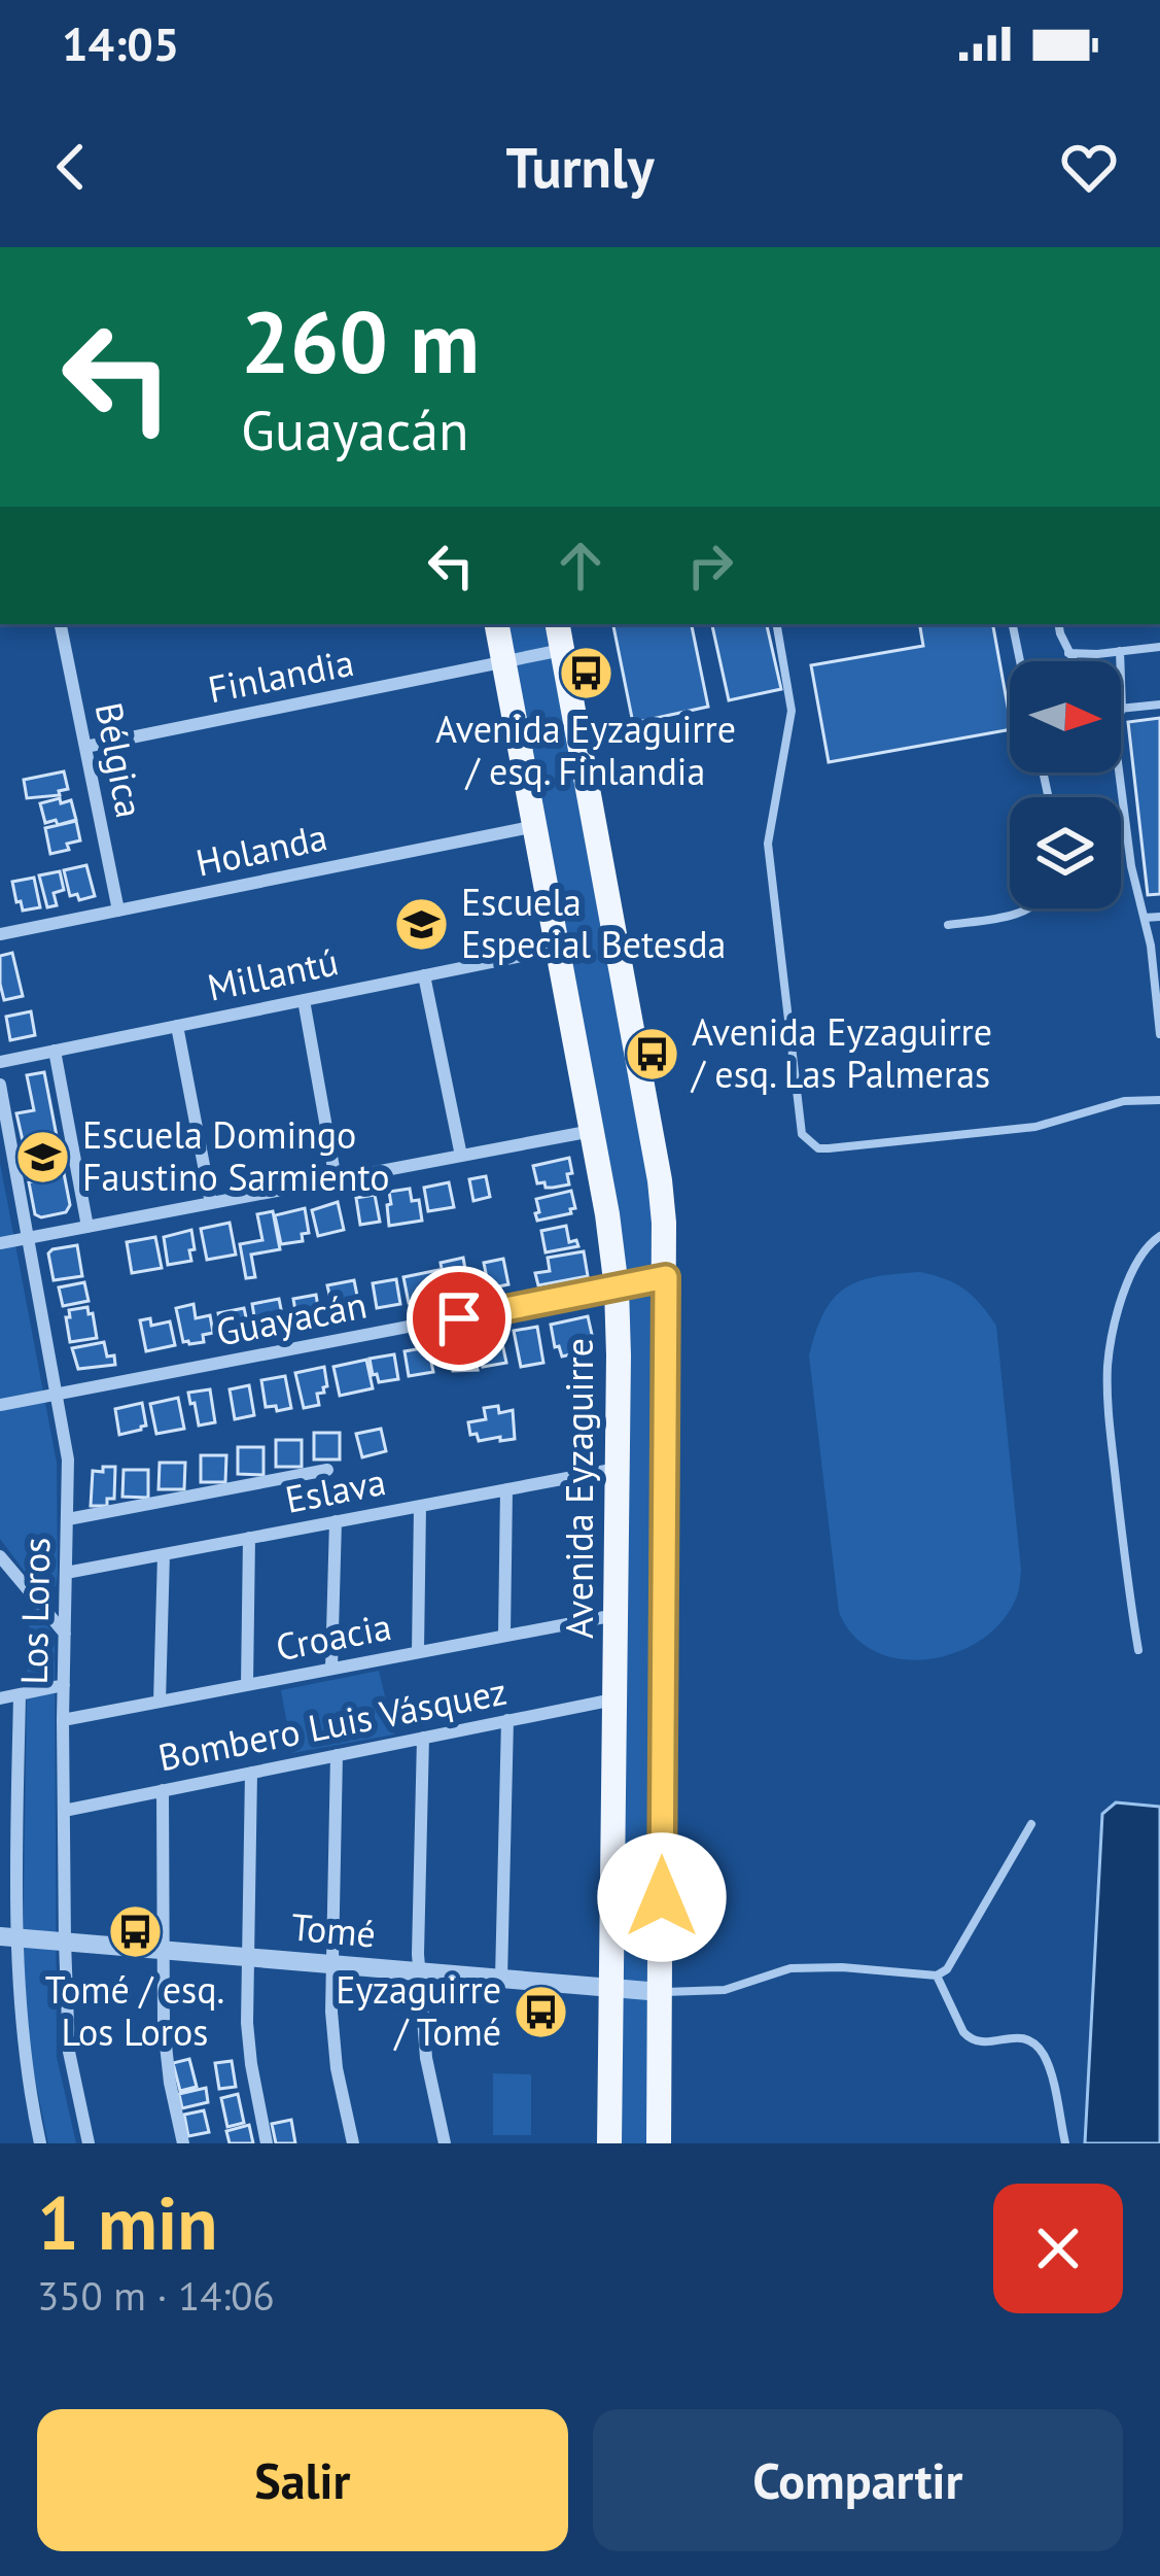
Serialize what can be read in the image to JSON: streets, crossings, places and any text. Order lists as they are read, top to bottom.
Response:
{
  "streets": {
    "main road": ["Avenida Eyzaguirre"],
    "street": [
      "Finlandia",
      "Bélgica",
      "Holanda",
      "Millantú",
      "Guayacán",
      "Eslava",
      "Los Loros",
      "Croacia",
      "Bombero Luis Vásquez",
      "Tomé"
    ]
  },
  "crossings": [
    ["Finlandia", "Bélgica"],
    ["Finlandia", "Avenida Eyzaguirre"],
    ["Bélgica", "Holanda"],
    ["Holanda", "Avenida Eyzaguirre"],
    ["Millantú", "Avenida Eyzaguirre"],
    ["Guayacán", "Avenida Eyzaguirre"],
    ["Guayacán", "Los Loros"],
    ["Avenida Eyzaguirre", "Eslava"],
    ["Avenida Eyzaguirre", "Croacia"],
    ["Avenida Eyzaguirre", "Bombero Luis Vásquez"],
    ["Avenida Eyzaguirre", "Tomé"],
    ["Eslava", "Los Loros"],
    ["Los Loros", "Croacia"],
    ["Los Loros", "Bombero Luis Vásquez"],
    ["Los Loros", "Tomé"]
  ],
  "places": {
    "bus stop": [
      "Avenida Eyzaguirre / esq. Finlandia",
      "Avenida Eyzaguirre / esq. Las Palmeras",
      "Tomé / esq. Los Loros",
      "Eyzaguirre / Tomé"
    ],
    "school or university": ["Escuela Especial Betesda", "Escuela Domingo Faustino Sarmiento"]
  },
  "north": "right",
  "page": {
    "status": "14:05",
    "header": "Turnly",
    "turn": ["260 m", "Guayacán"],
    "heading": ["1 min", "350 m · 14:06"],
    "buttons": ["Salir", "Compartir"]
  }
}
